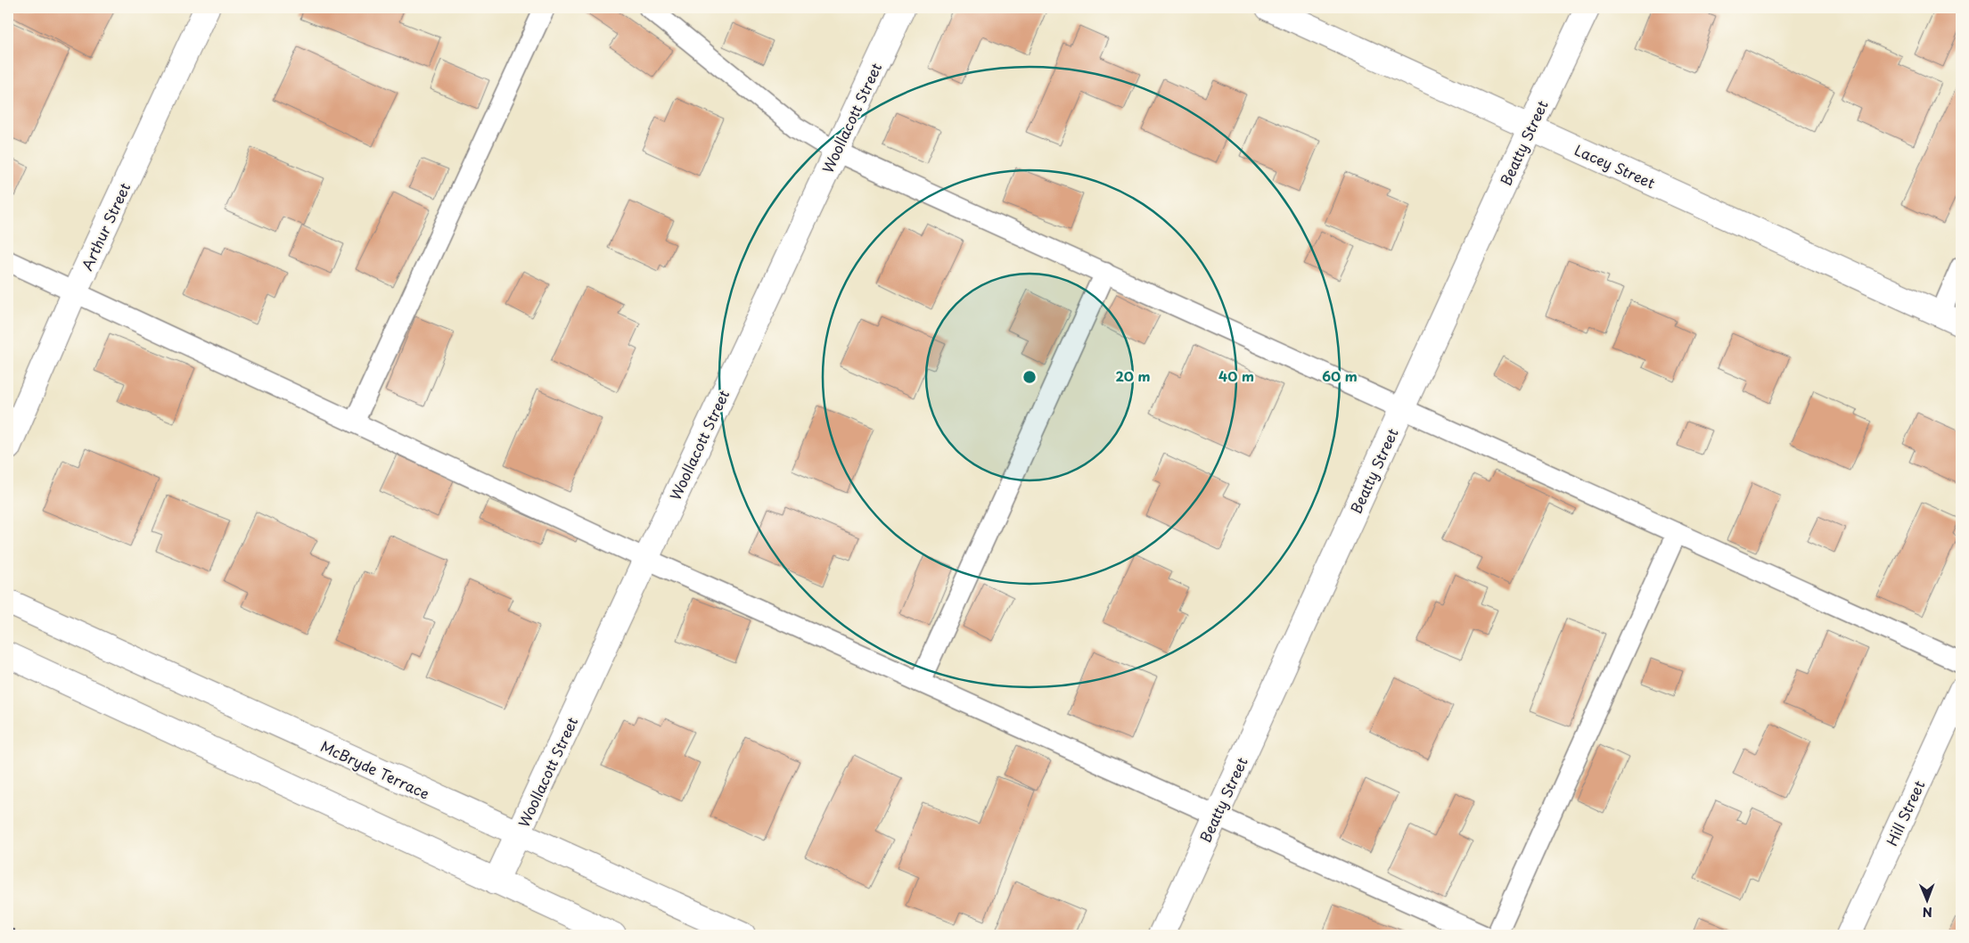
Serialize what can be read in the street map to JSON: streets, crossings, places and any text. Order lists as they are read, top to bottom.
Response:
{
  "streets": {
    "street": [
      "Woollacott Street",
      "Beatty Street",
      "Lacey Street",
      "Arthur Street",
      "McBryde Terrace",
      "Hill Street"
    ]
  },
  "crossings": [
    ["Woollacott Street", "McBryde Terrace"],
    ["Beatty Street", "Lacey Street"]
  ],
  "north": "bottom",
  "rings": ["20 m", "40 m", "60 m"]
}
